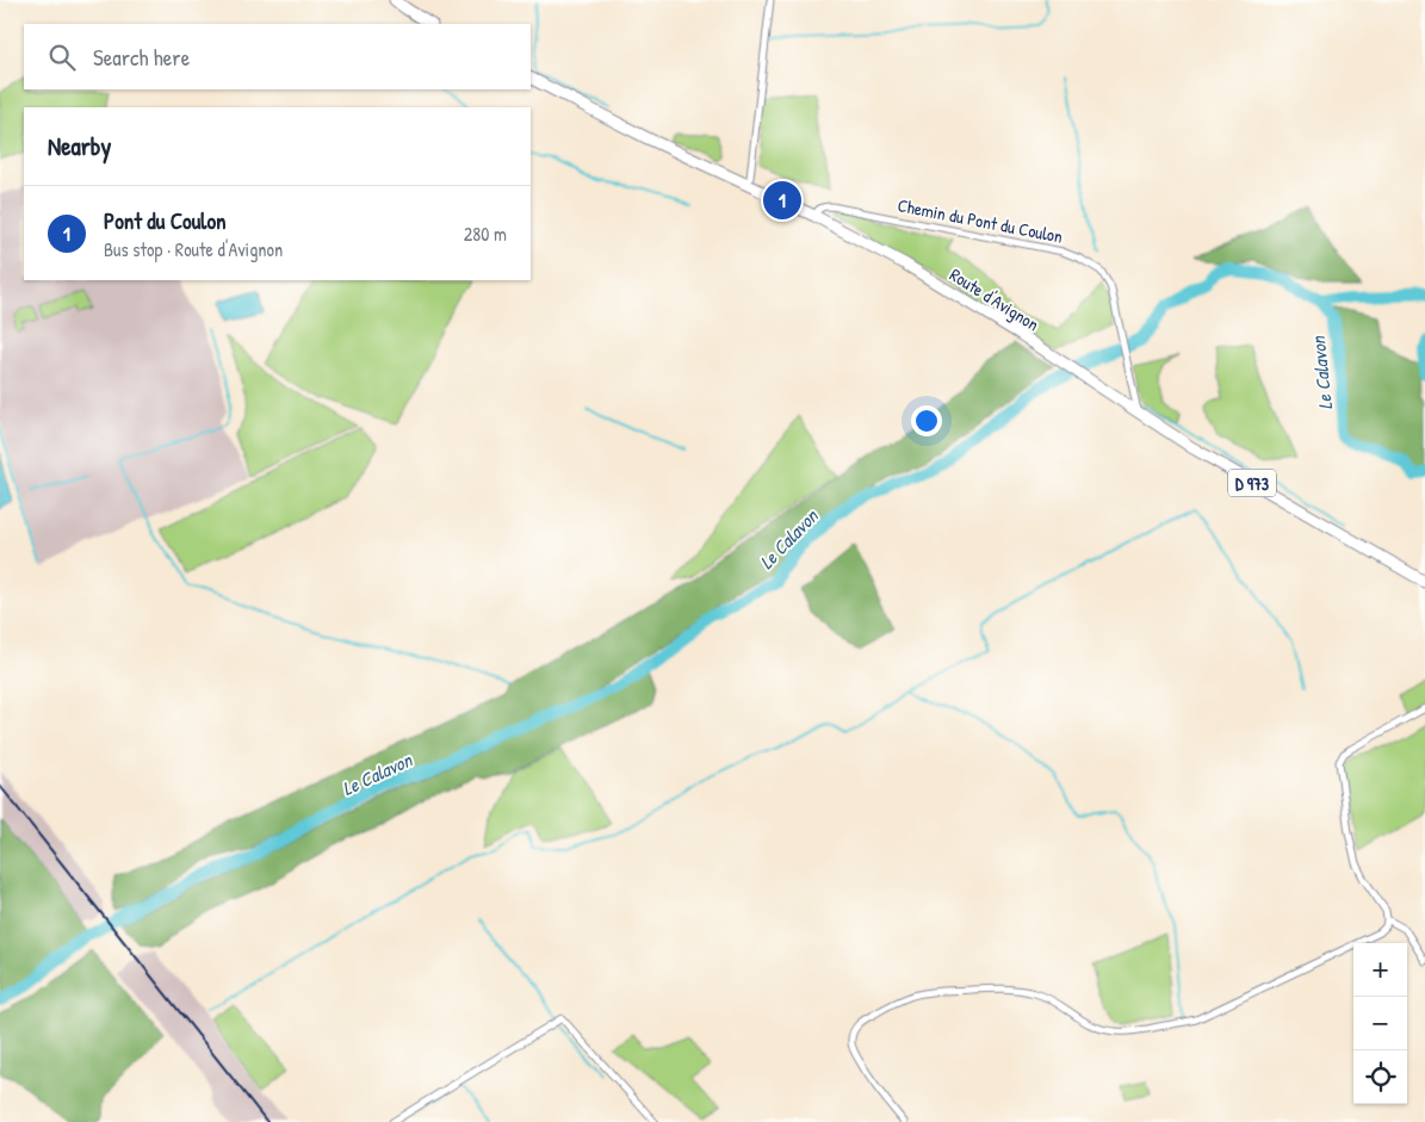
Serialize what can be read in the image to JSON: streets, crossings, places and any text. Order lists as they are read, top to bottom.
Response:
{
  "streets": {
    "main road": ["Route d'Avignon", "D 973"],
    "street": ["Chemin du Pont du Coulon"]
  },
  "crossings": [
    ["Chemin du Pont du Coulon", "Route d'Avignon"]
  ],
  "water": ["Le Calavon"],
  "page": {
    "search": "Search here",
    "heading": "Nearby",
    "pins": "1",
    "list": [
      {
        "mark": "1",
        "name": "Pont du Coulon",
        "note": "Bus stop · Route d'Avignon",
        "value": "280 m"
      }
    ],
    "map_buttons": ["+", "−"]
  }
}
